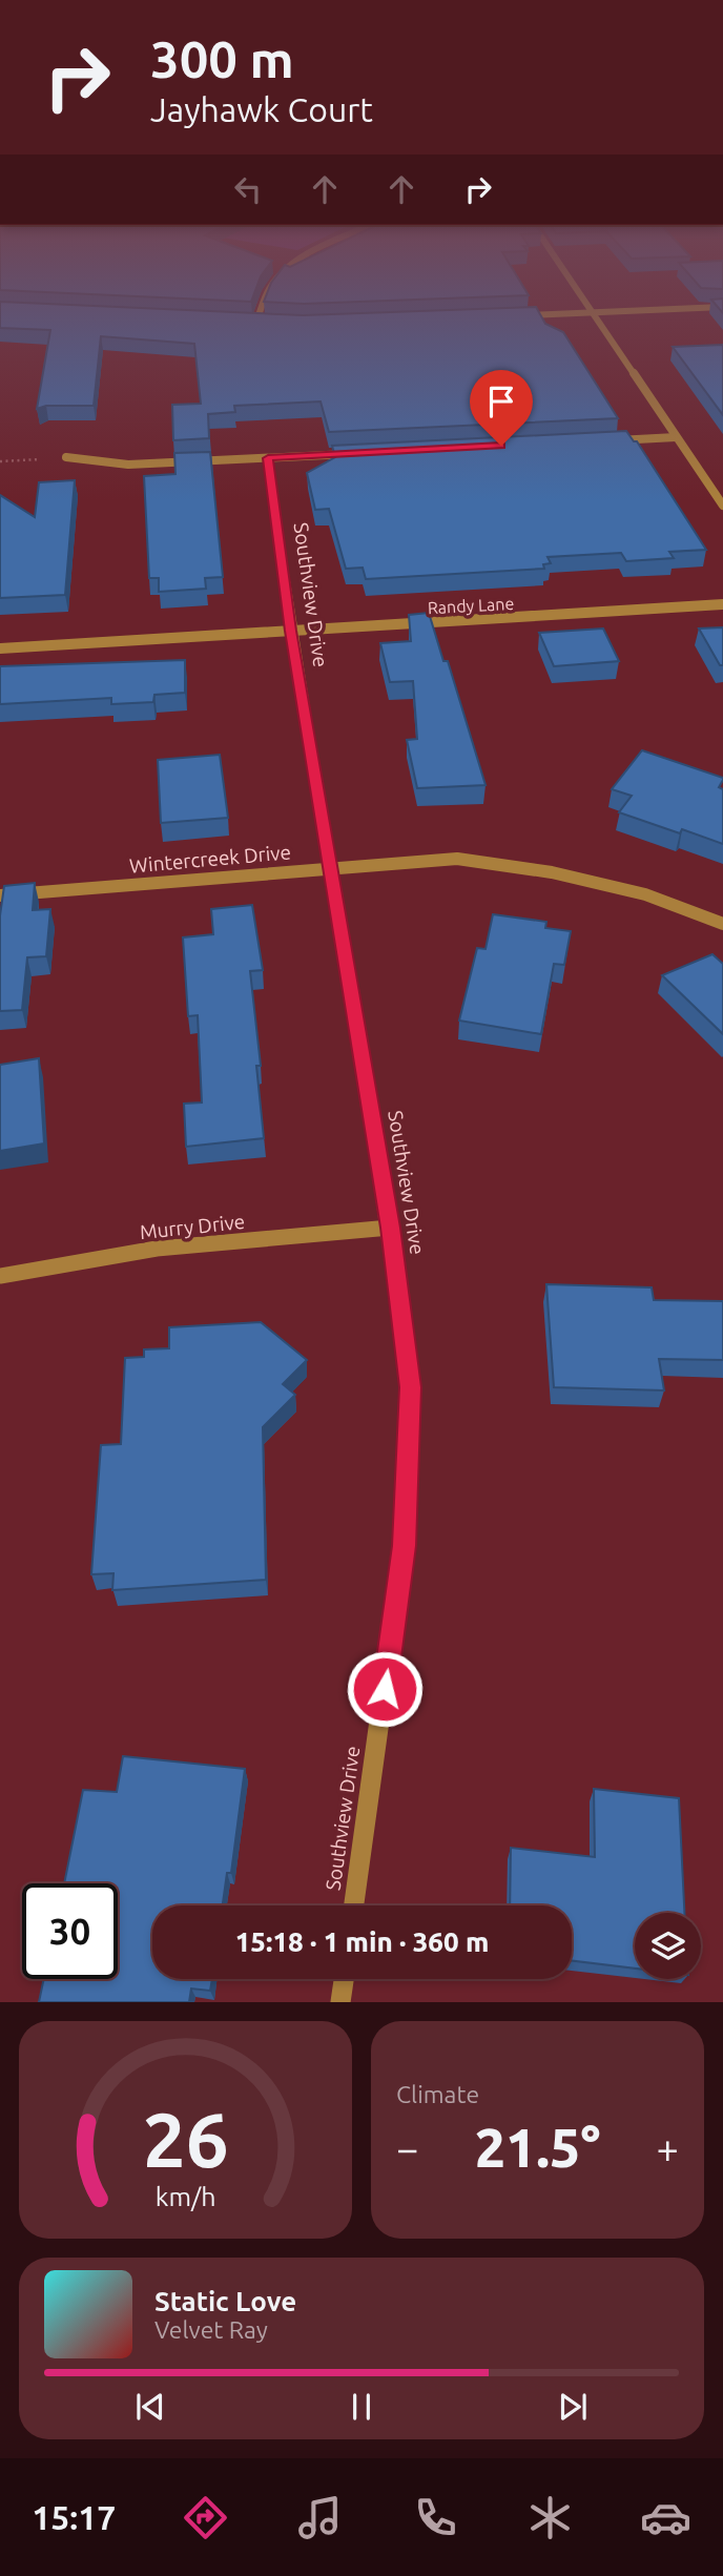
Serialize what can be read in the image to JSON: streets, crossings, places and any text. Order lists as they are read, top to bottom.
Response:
{
  "streets": {
    "street": [
      "Southview Drive",
      "Randy Lane",
      "Wintercreek Drive",
      "Murry Drive"
    ]
  },
  "crossings": [
    ["Southview Drive", "Randy Lane"],
    ["Southview Drive", "Wintercreek Drive"],
    ["Southview Drive", "Murry Drive"]
  ],
  "page": {
    "turn": ["300 m", "Jayhawk Court"],
    "limit": "30",
    "trip": "15:18 · 1 min · 360 m",
    "tile": "Climate",
    "heat": ["−", "21.5°", "+"],
    "song": ["Static Love", "Velvet Ray"],
    "tabs": "15:17",
    "gauge": ["26", "km/h"]
  }
}
